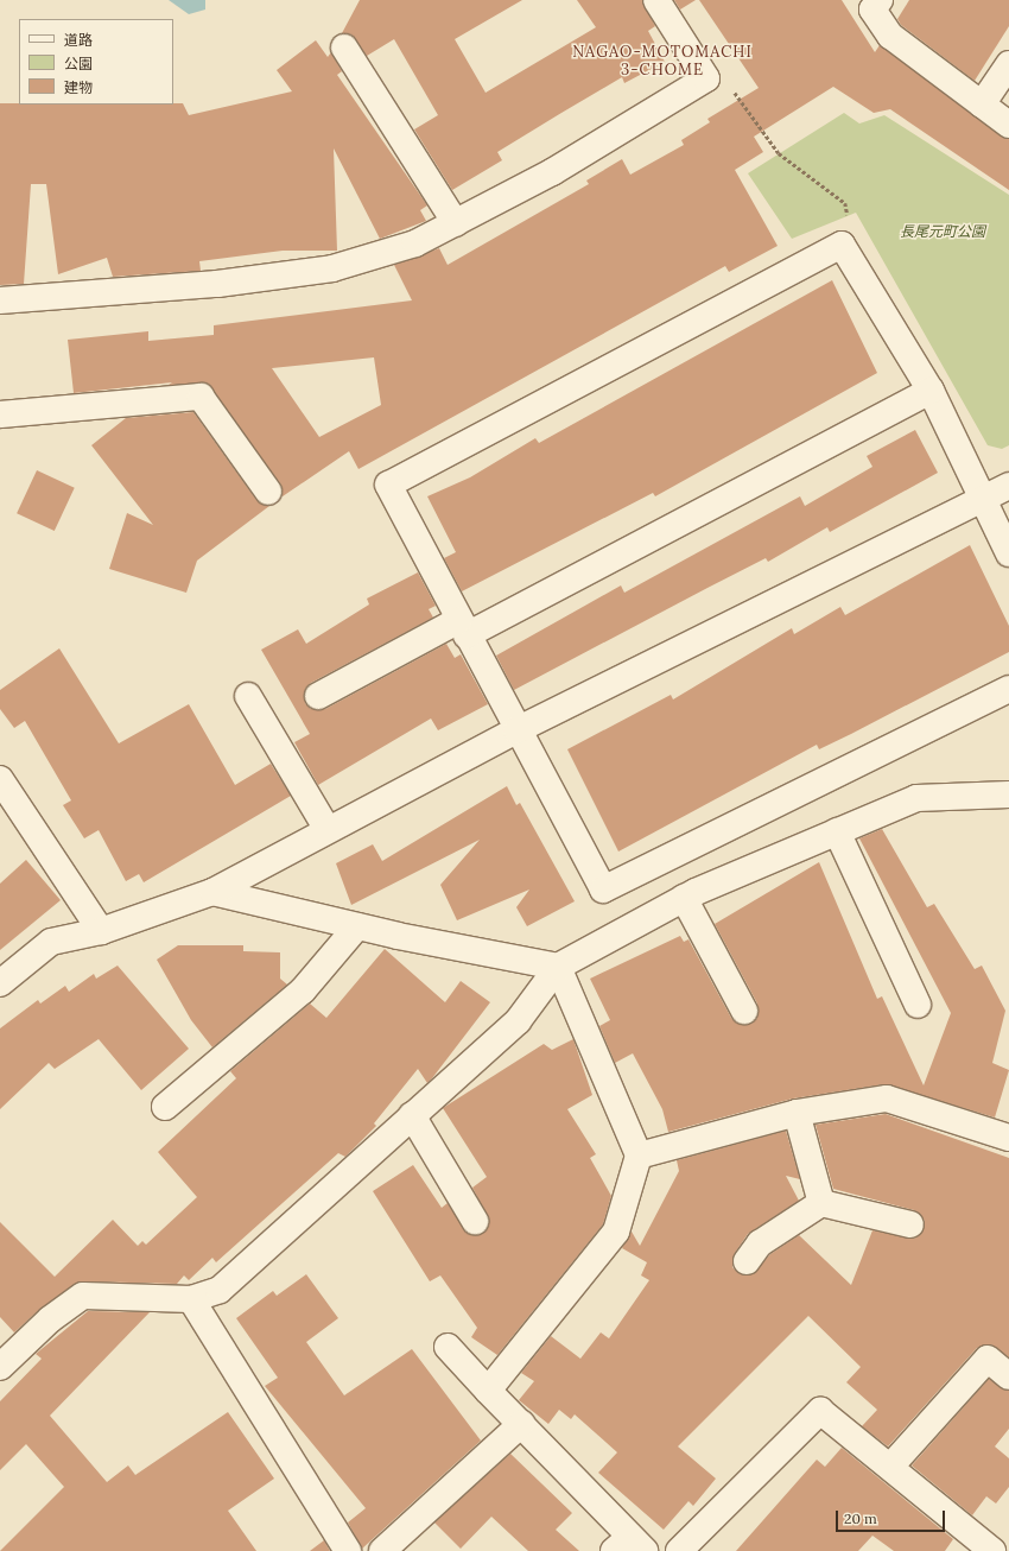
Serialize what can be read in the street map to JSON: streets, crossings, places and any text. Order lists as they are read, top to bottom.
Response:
{
  "districts": ["NAGAO-MOTOMACHI 3-CHOME"],
  "parks": ["長尾元町公園"],
  "legend": ["道路", "公園", "建物"],
  "scale_bar": "20 m"
}
